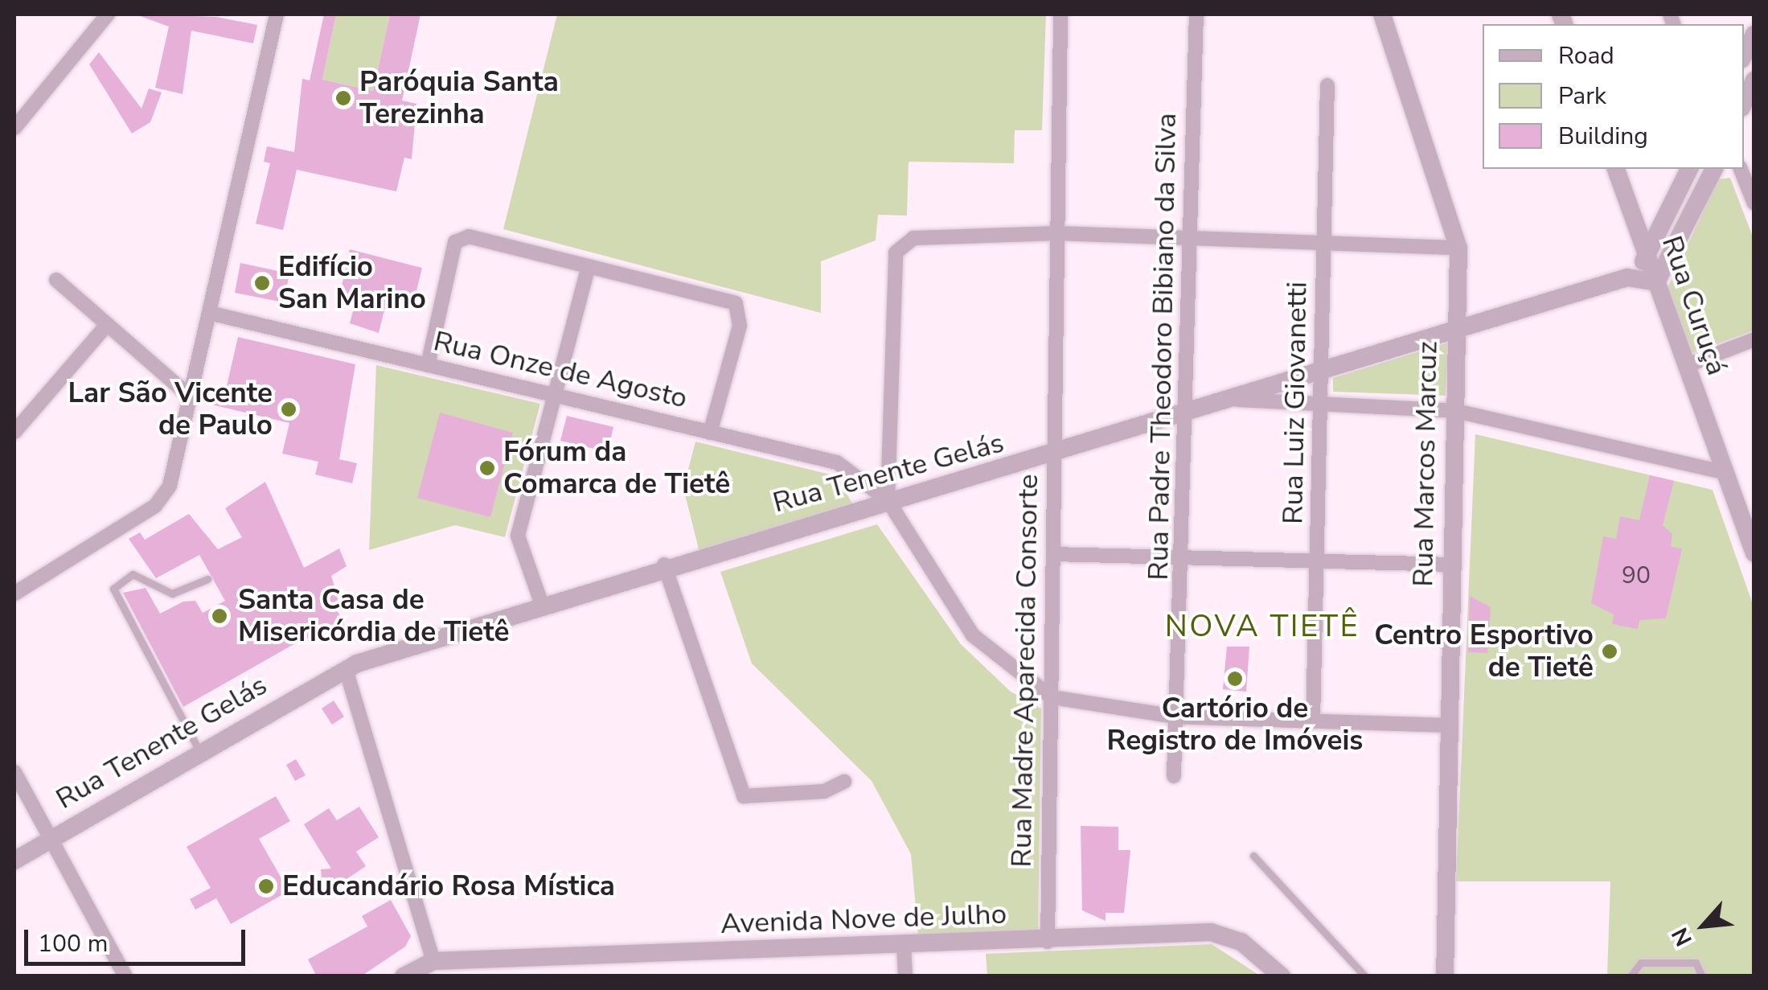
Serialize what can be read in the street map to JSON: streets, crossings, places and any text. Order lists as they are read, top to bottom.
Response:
{
  "streets": {
    "street": [
      "Rua Curuçá",
      "Rua Padre Theodoro Bibiano da Silva",
      "Rua Onze de Agosto",
      "Rua Luiz Giovanetti",
      "Rua Marcos Marcuz",
      "Rua Tenente Gelás",
      "Rua Madre Aparecida Consorte",
      "Avenida Nove de Julho"
    ]
  },
  "crossings": [
    ["Rua Curuçá", "Rua Tenente Gelás"],
    ["Rua Padre Theodoro Bibiano da Silva", "Rua Tenente Gelás"],
    ["Rua Onze de Agosto", "Rua Tenente Gelás"],
    ["Rua Luiz Giovanetti", "Rua Tenente Gelás"],
    ["Rua Marcos Marcuz", "Rua Tenente Gelás"],
    ["Rua Tenente Gelás", "Rua Madre Aparecida Consorte"],
    ["Rua Madre Aparecida Consorte", "Avenida Nove de Julho"]
  ],
  "districts": ["NOVA TIETÊ"],
  "places": [
    "Paróquia Santa Terezinha",
    "Edifício San Marino",
    "Lar São Vicente de Paulo",
    "Fórum da Comarca de Tietê",
    "Santa Casa de Misericórdia de Tietê",
    "Centro Esportivo de Tietê",
    "Cartório de Registro de Imóveis",
    "Educandário Rosa Mística"
  ],
  "house_numbers": ["90"],
  "legend": ["Road", "Park", "Building"],
  "scale_bar": "100 m",
  "north": "bottom left"
}
